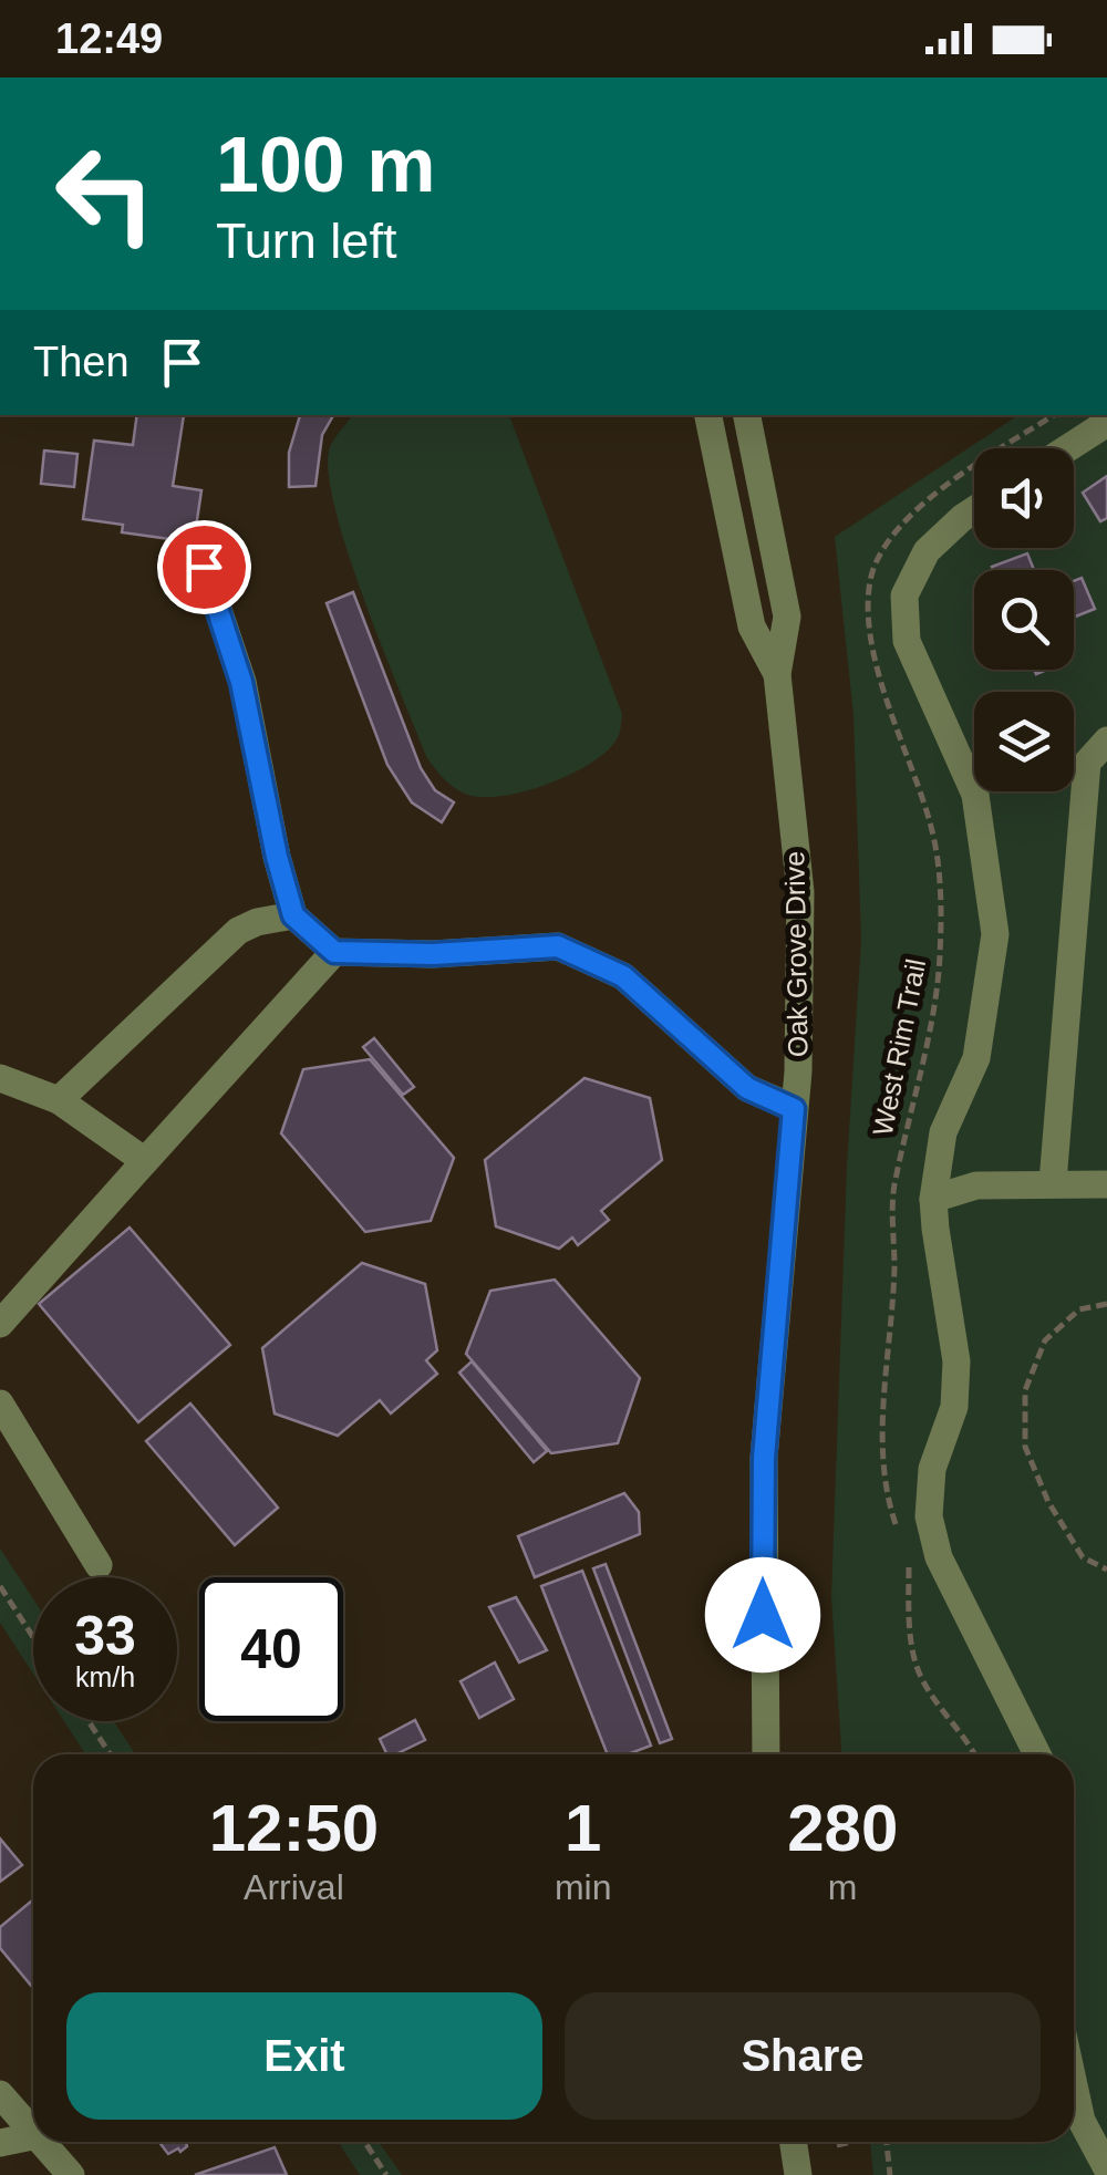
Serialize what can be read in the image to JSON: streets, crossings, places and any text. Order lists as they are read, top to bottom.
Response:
{
  "streets": {
    "street": ["Oak Grove Drive"],
    "path": ["West Rim Trail"]
  },
  "page": {
    "status": "12:49",
    "turn": ["100 m", "Turn left"],
    "then": "Then",
    "speed": "33 km/h",
    "limit": "40",
    "eta": [
      "12:50",
      "Arrival",
      "1",
      "min",
      "280",
      "m"
    ],
    "buttons": ["Exit", "Share"]
  }
}
